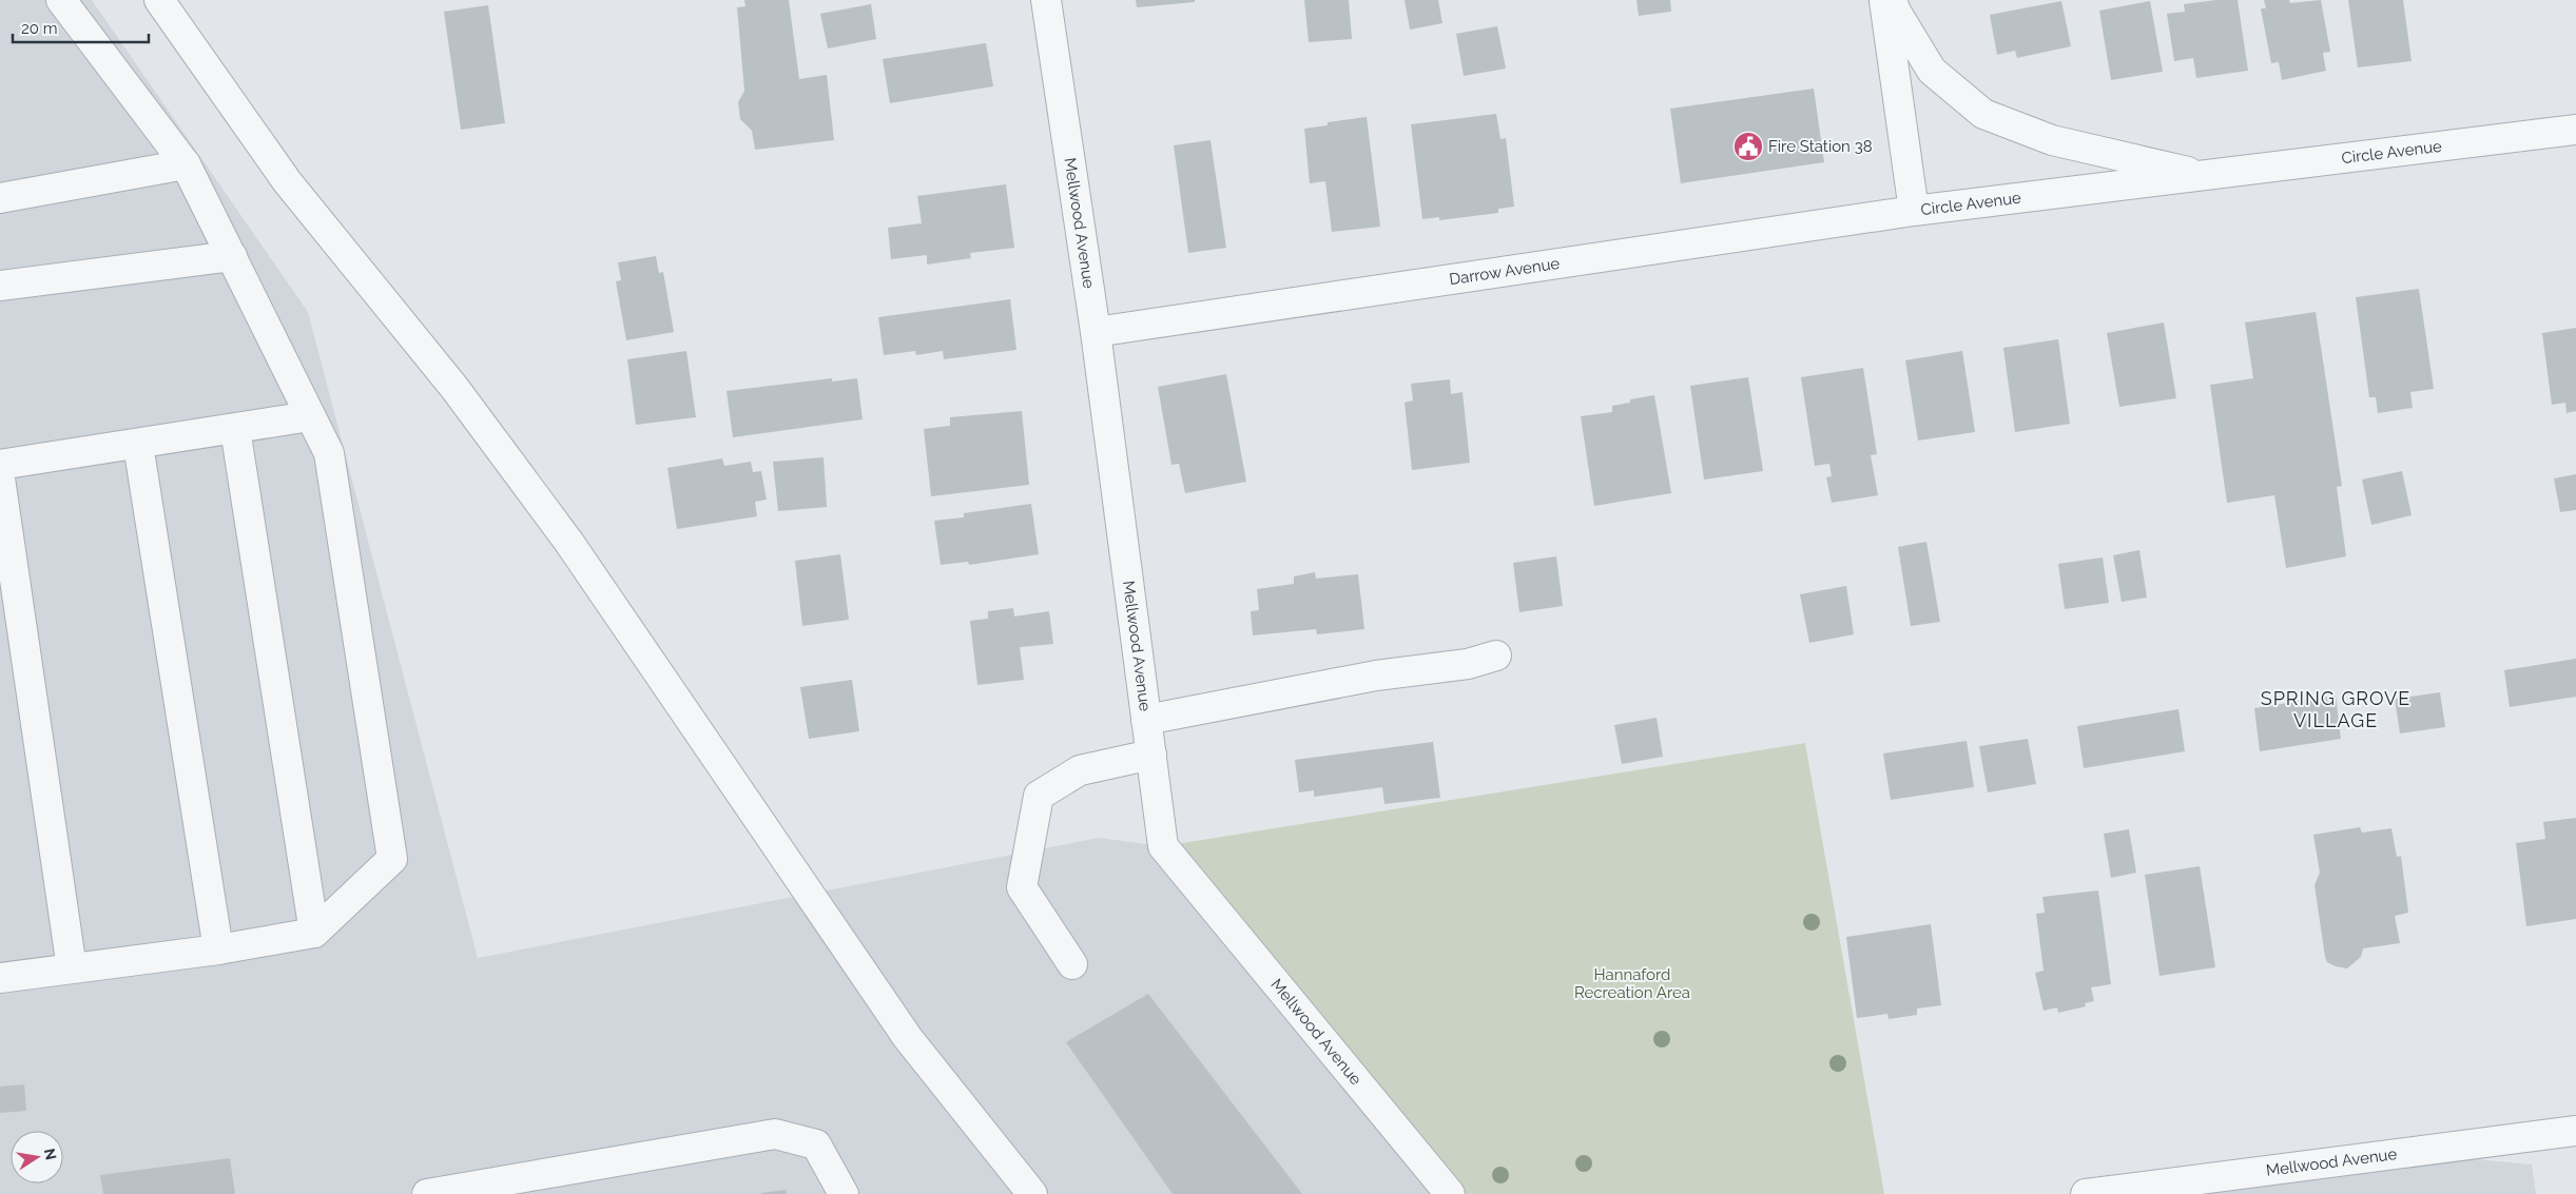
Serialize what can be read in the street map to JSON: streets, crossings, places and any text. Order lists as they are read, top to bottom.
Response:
{
  "streets": {
    "street": ["Circle Avenue", "Mellwood Avenue", "Darrow Avenue"]
  },
  "crossings": [
    ["Circle Avenue", "Darrow Avenue"],
    ["Mellwood Avenue", "Darrow Avenue"]
  ],
  "districts": ["SPRING GROVE VILLAGE"],
  "parks": ["Hannaford Recreation Area"],
  "places": {
    "public building": ["Fire Station 38"]
  },
  "scale_bar": "20 m",
  "north": "right"
}
